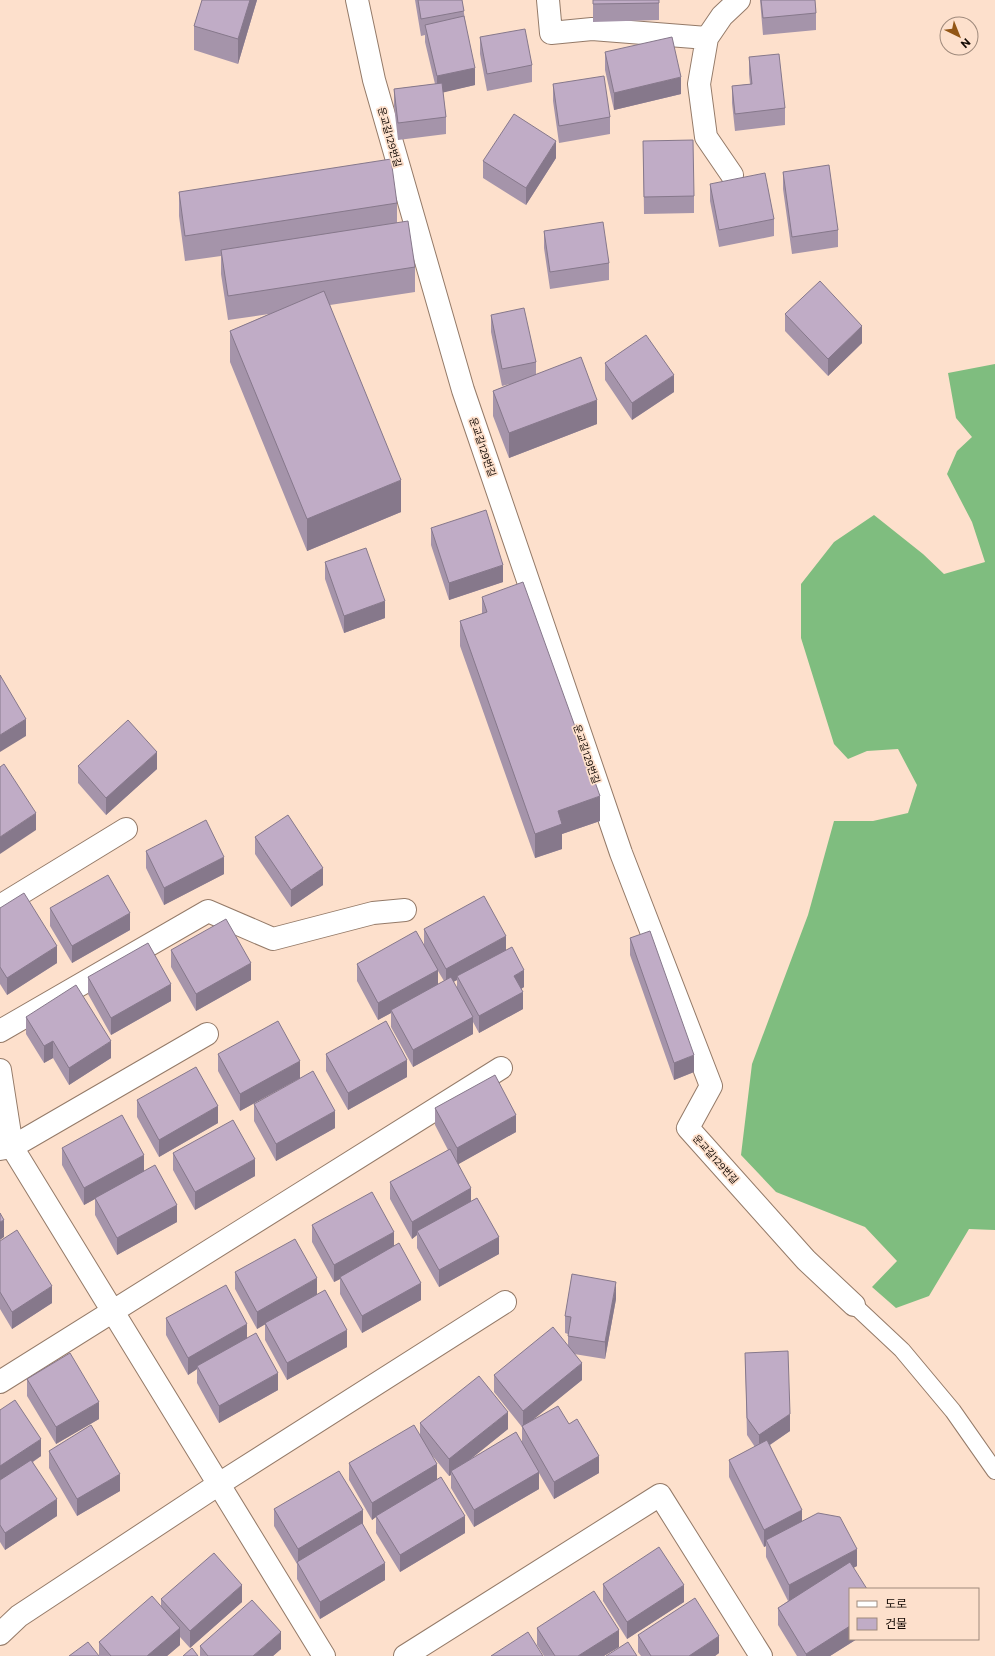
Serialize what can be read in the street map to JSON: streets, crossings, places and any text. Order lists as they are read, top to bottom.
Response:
{
  "streets": {
    "street": ["운교길129번길"]
  },
  "legend": ["도로", "건물"],
  "north": "bottom right"
}
